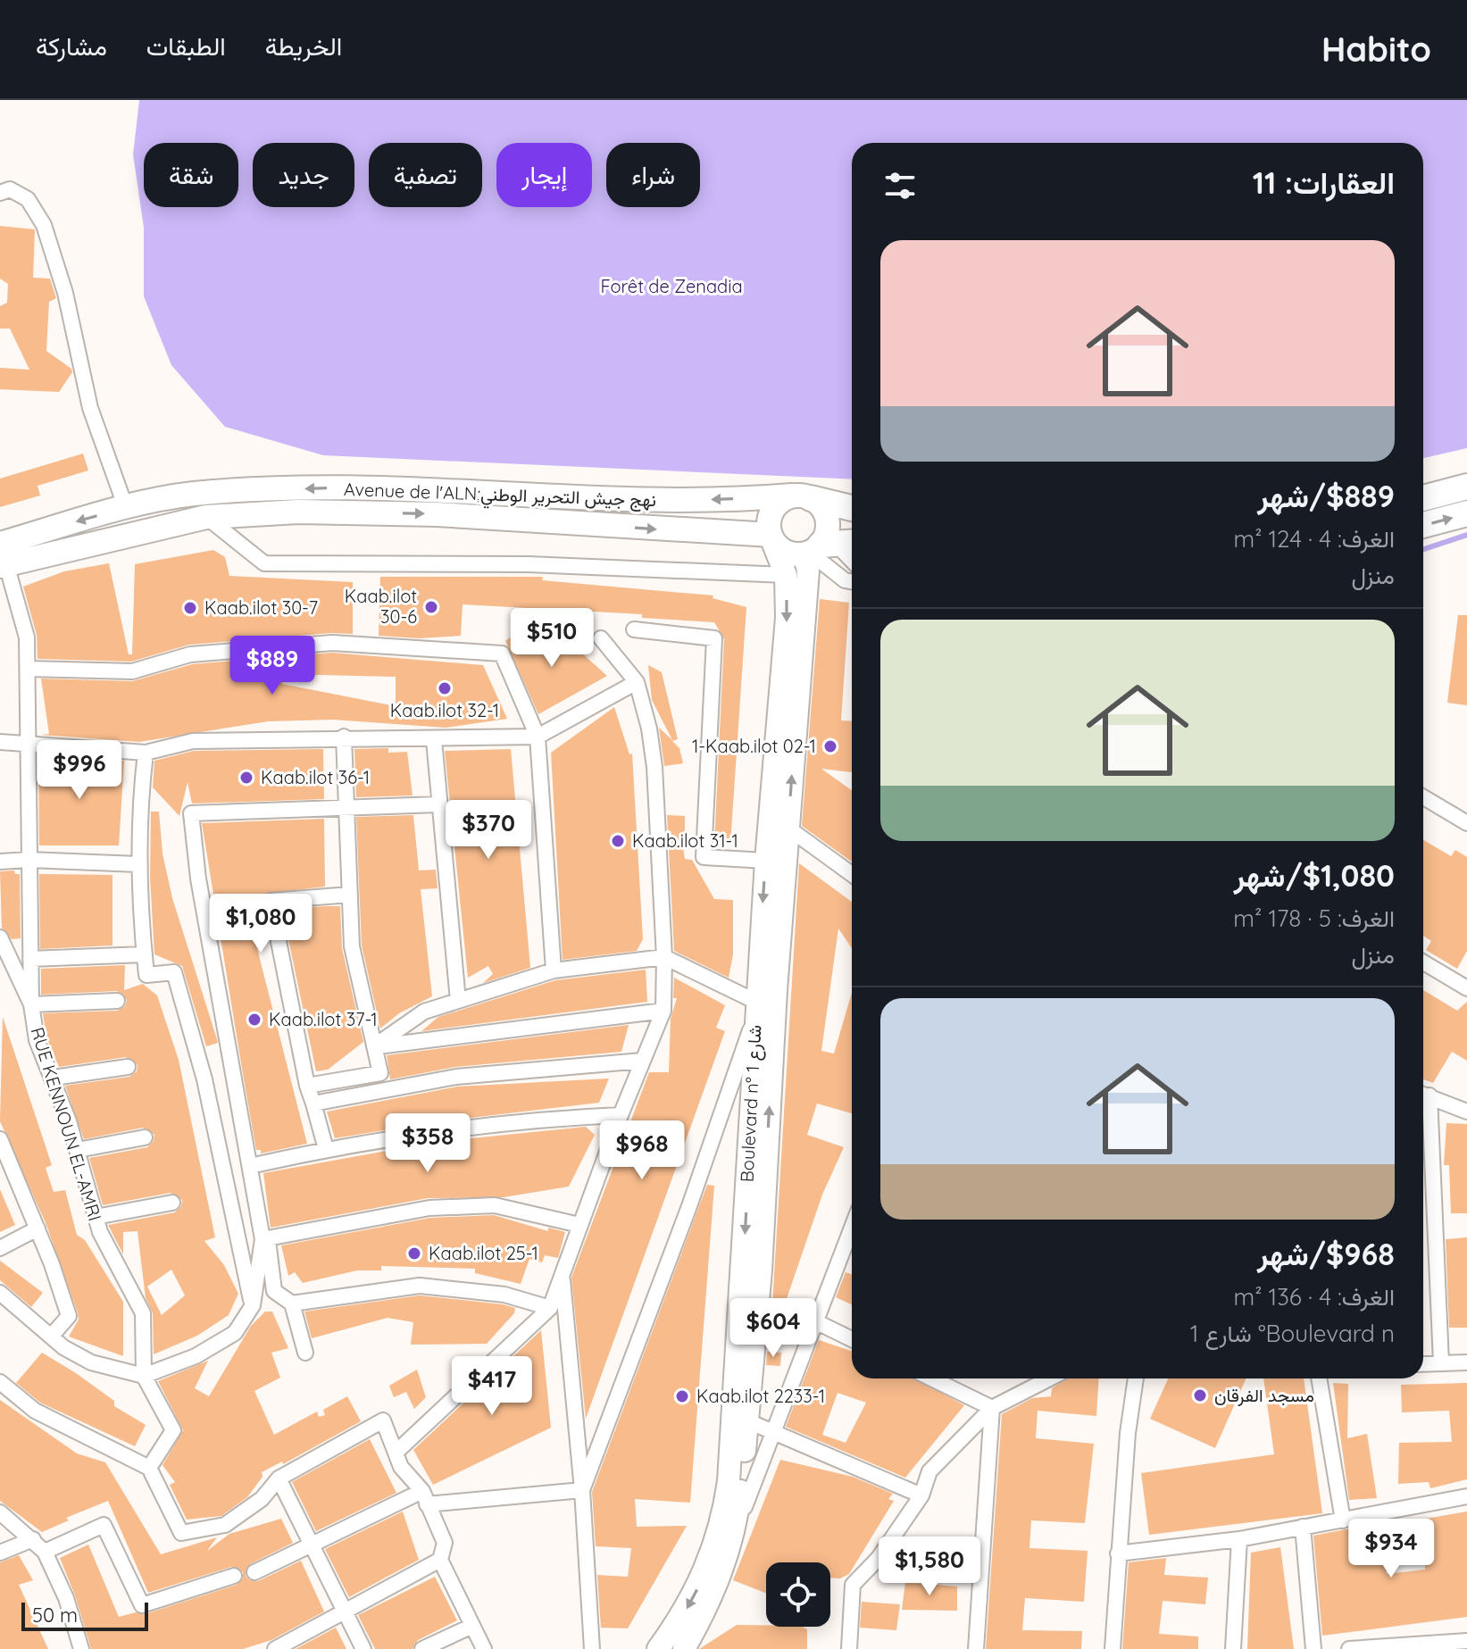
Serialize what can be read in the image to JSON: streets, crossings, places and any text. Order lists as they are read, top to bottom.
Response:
{
  "streets": {
    "main road": ["Avenue de l'ALN;نهج جيش التحرير الوطني", "Boulevard n° شارع 1"],
    "street": ["RUE KENNOUN EL-AMRI"]
  },
  "crossings": [
    ["Avenue de l'ALN;نهج جيش التحرير الوطني", "Boulevard n° شارع 1"],
    ["Avenue de l'ALN;نهج جيش التحرير الوطني", "RUE KENNOUN EL-AMRI"]
  ],
  "parks": ["Forêt de Zenadia"],
  "places": [
    "Kaab.ilot 30-6",
    "Kaab.ilot 30-7",
    "Kaab.ilot 32-1",
    "1-Kaab.ilot 02-1",
    "Kaab.ilot 36-1",
    "Kaab.ilot 31-1",
    "Kaab.ilot 37-1",
    "Kaab.ilot 25-1",
    "مسجد الفرقان",
    "Kaab.ilot 2233-1"
  ],
  "scale_bar": "50 m",
  "page": {
    "header": "Habito",
    "nav": ["الخريطة", "الطبقات", "مشاركة"],
    "chip": [
      "شراء",
      "إيجار",
      "تصفية",
      "جديد",
      "شقة"
    ],
    "heading": "العقارات: 11",
    "list": [
      {
        "name": "$889/شهر",
        "note": "الغرف: 4 · 124 m² · منزل"
      },
      {
        "name": "$1,080/شهر",
        "note": "الغرف: 5 · 178 m² · منزل"
      },
      {
        "name": "$968/شهر",
        "note": "الغرف: 4 · 136 m² · Boulevard n° شارع 1"
      }
    ],
    "price": [
      "$510",
      "$889",
      "$996",
      "$370",
      "$1,080",
      "$358",
      "$968",
      "$604",
      "$417",
      "$934",
      "$1,580"
    ],
    "scale": "50 m"
  }
}
